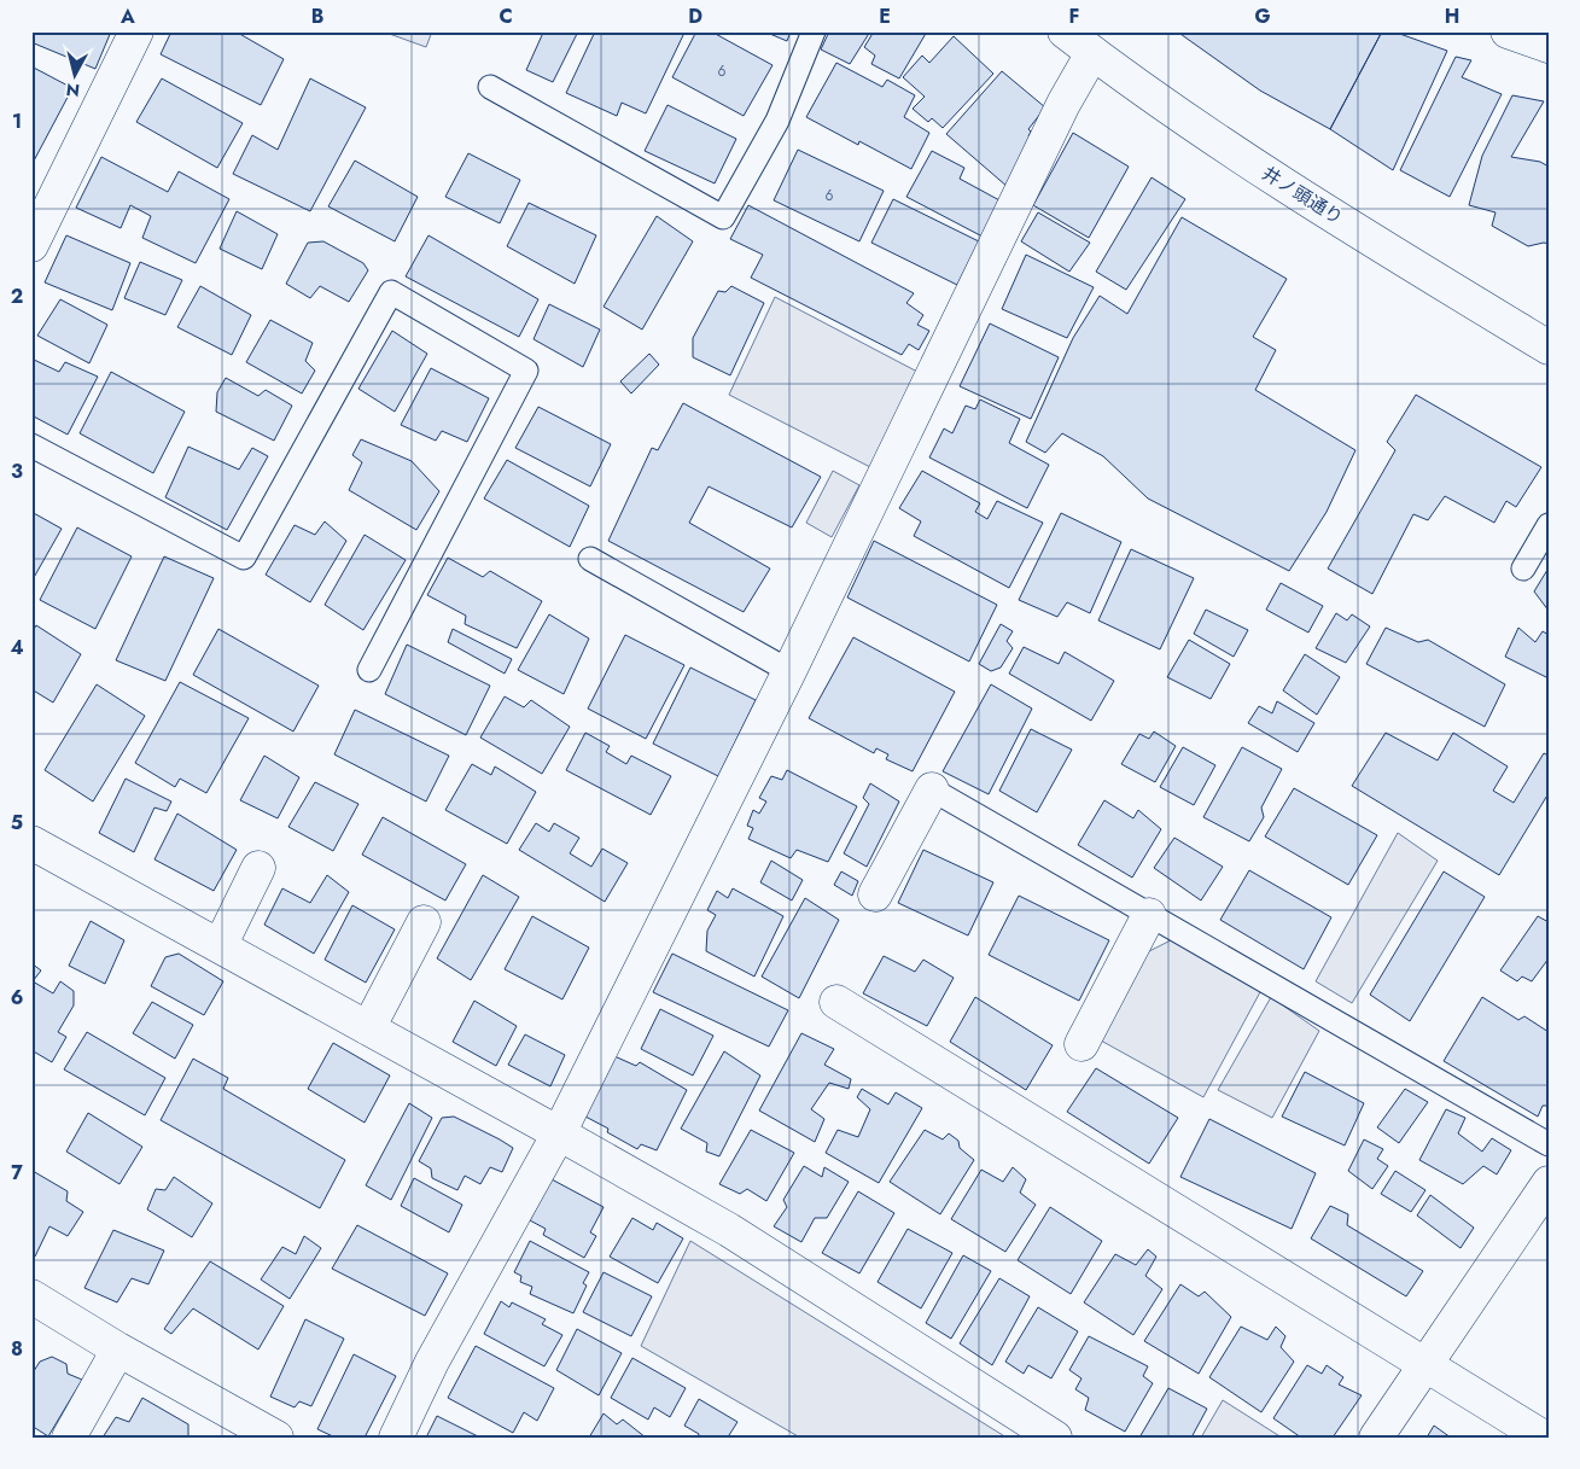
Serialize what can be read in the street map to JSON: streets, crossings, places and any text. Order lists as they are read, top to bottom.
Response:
{
  "streets": {
    "street": ["井ノ頭通り"]
  },
  "house_numbers": ["6", "6"],
  "north": "bottom",
  "grid": {
    "columns": [
      "A",
      "B",
      "C",
      "D",
      "E",
      "F",
      "G",
      "H"
    ],
    "rows": [
      "1",
      "2",
      "3",
      "4",
      "5",
      "6",
      "7",
      "8"
    ]
  }
}
